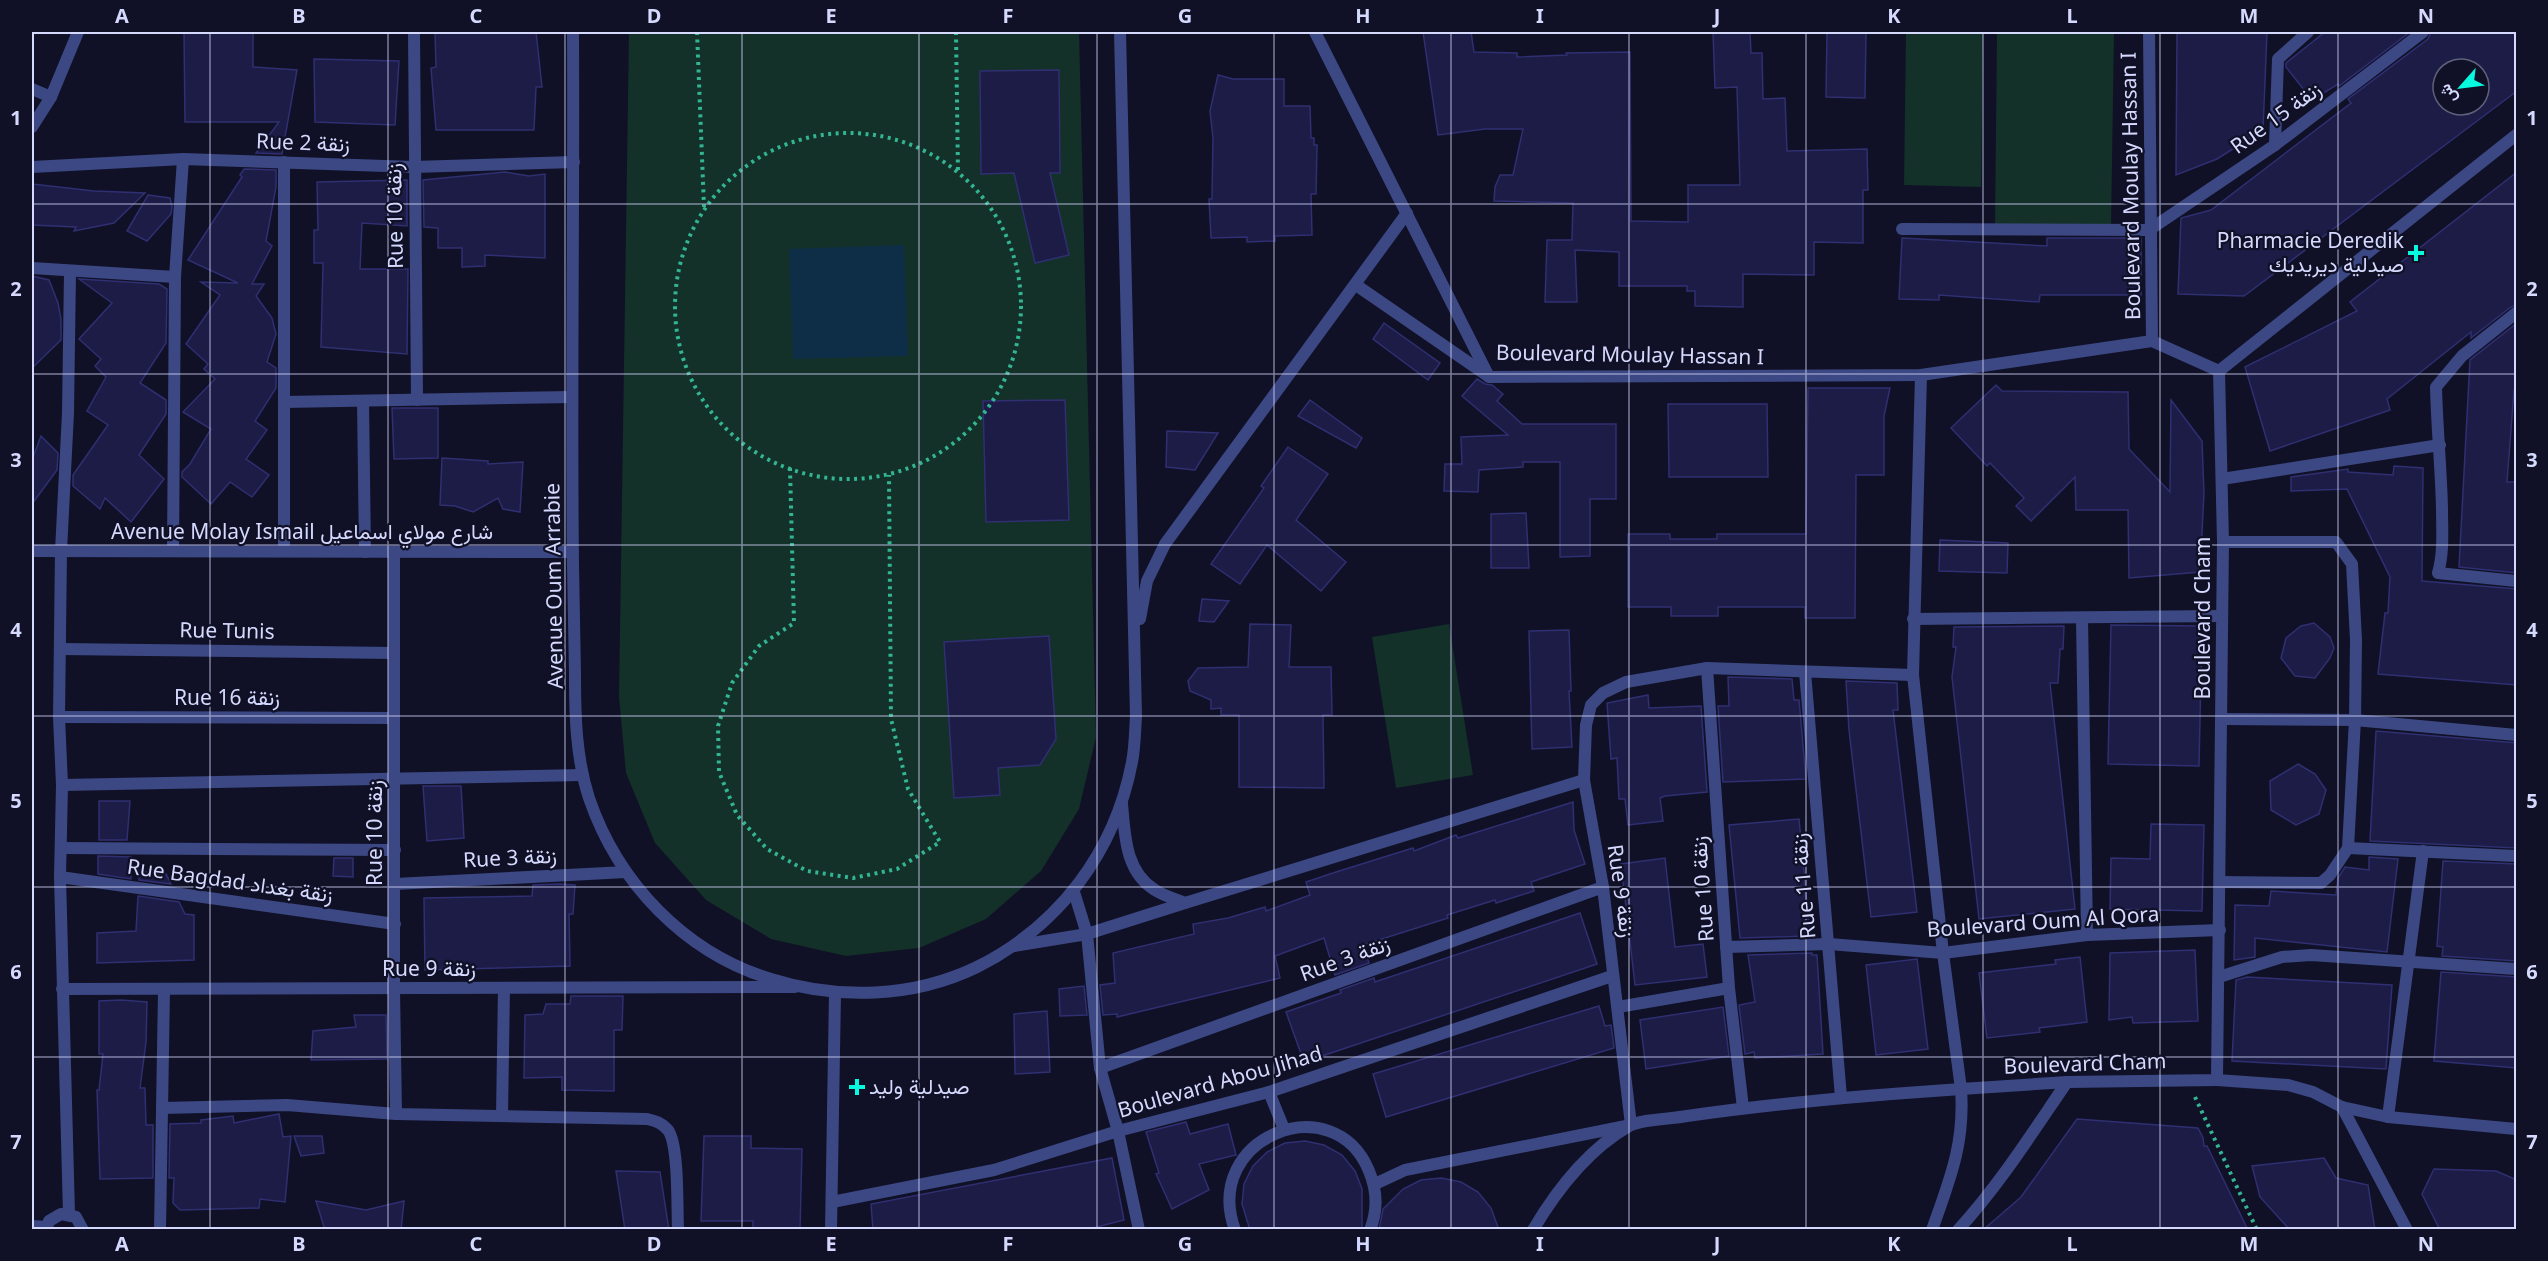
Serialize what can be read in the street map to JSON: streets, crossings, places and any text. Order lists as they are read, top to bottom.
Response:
{
  "streets": {
    "street": [
      "Rue 15 زنقة",
      "Rue 2 زنقة",
      "Boulevard Moulay Hassan I",
      "Rue 10 زنقة",
      "Avenue Molay Ismail شارع مولاي اسماعيل",
      "Avenue Oum Arrabie",
      "Boulevard Cham",
      "Rue Tunis",
      "Rue 16 زنقة",
      "Rue 3 زنقة",
      "Rue Bagdad زنقة بغداد",
      "Rue 11 زنقة",
      "Rue 9 زنقة",
      "Boulevard Oum Al Qora",
      "Boulevard Abou Jihad"
    ]
  },
  "crossings": [
    ["Rue 15 زنقة", "Boulevard Moulay Hassan I"],
    ["Rue 2 زنقة", "Rue 10 زنقة"],
    ["Rue 2 زنقة", "Avenue Oum Arrabie"],
    ["Boulevard Moulay Hassan I", "Boulevard Cham"],
    ["Rue 10 زنقة", "Avenue Molay Ismail شارع مولاي اسماعيل"],
    ["Rue 10 زنقة", "Boulevard Cham"],
    ["Rue 10 زنقة", "Rue Tunis"],
    ["Rue 10 زنقة", "Rue 16 زنقة"],
    ["Rue 10 زنقة", "Rue 3 زنقة"],
    ["Rue 10 زنقة", "Rue Bagdad زنقة بغداد"],
    ["Rue 10 زنقة", "Rue 9 زنقة"],
    ["Rue 10 زنقة", "Boulevard Oum Al Qora"],
    ["Avenue Molay Ismail شارع مولاي اسماعيل", "Avenue Oum Arrabie"],
    ["Avenue Oum Arrabie", "Rue 3 زنقة"],
    ["Avenue Oum Arrabie", "Rue 9 زنقة"],
    ["Boulevard Cham", "Rue 11 زنقة"],
    ["Boulevard Cham", "Rue 9 زنقة"],
    ["Boulevard Cham", "Boulevard Oum Al Qora"],
    ["Rue 3 زنقة", "Rue 9 زنقة"],
    ["Rue 11 زنقة", "Boulevard Oum Al Qora"],
    ["Rue 9 زنقة", "Boulevard Abou Jihad"]
  ],
  "places": {
    "health": ["Pharmacie Deredik صيدلية ديريديك", "صيدلية وليد"]
  },
  "north": "bottom left",
  "grid": {
    "columns": [
      "A",
      "B",
      "C",
      "D",
      "E",
      "F",
      "G",
      "H",
      "I",
      "J",
      "K",
      "L",
      "M",
      "N"
    ],
    "rows": [
      "1",
      "2",
      "3",
      "4",
      "5",
      "6",
      "7"
    ]
  }
}
